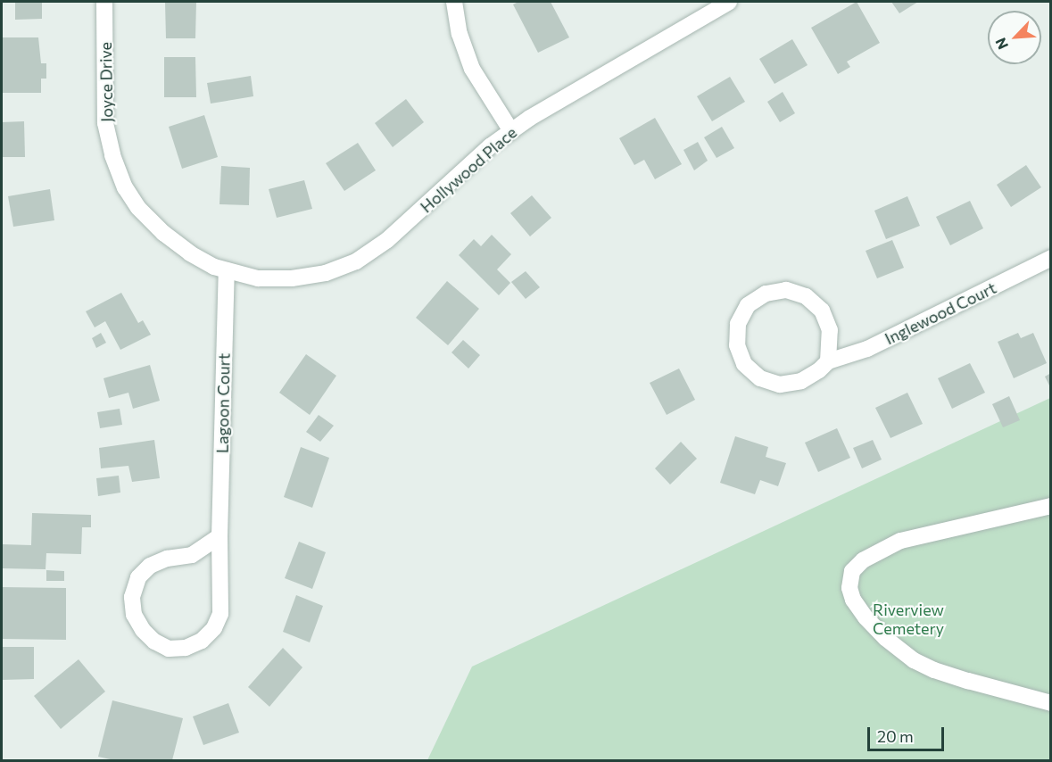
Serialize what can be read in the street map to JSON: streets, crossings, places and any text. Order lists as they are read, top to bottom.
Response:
{
  "streets": {
    "street": [
      "Joyce Drive",
      "Hollywood Place",
      "Inglewood Court",
      "Lagoon Court"
    ]
  },
  "crossings": [
    ["Joyce Drive", "Hollywood Place"],
    ["Joyce Drive", "Lagoon Court"],
    ["Hollywood Place", "Lagoon Court"]
  ],
  "parks": ["Riverview Cemetery"],
  "scale_bar": "20 m",
  "north": "bottom left"
}
